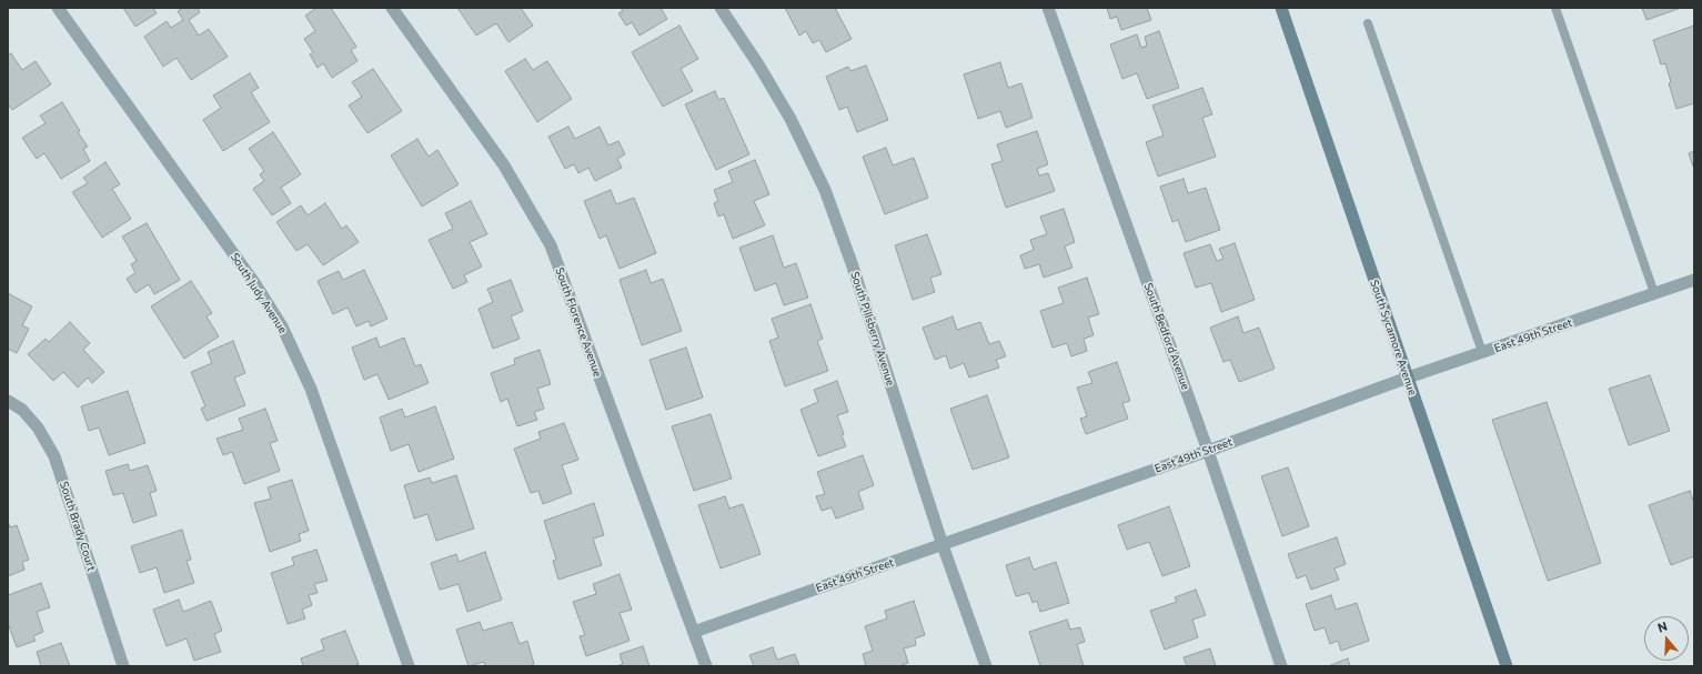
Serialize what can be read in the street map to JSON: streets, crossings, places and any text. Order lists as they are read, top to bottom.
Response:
{
  "streets": {
    "main road": ["South Sycamore Avenue"],
    "street": [
      "South Judy Avenue",
      "South Florence Avenue",
      "South Pillsberry Avenue",
      "East 49th Street",
      "South Bedford Avenue",
      "South Brady Court"
    ]
  },
  "crossings": [
    ["South Florence Avenue", "East 49th Street"],
    ["South Pillsberry Avenue", "East 49th Street"],
    ["East 49th Street", "South Bedford Avenue"],
    ["East 49th Street", "South Sycamore Avenue"]
  ],
  "north": "top"
}
